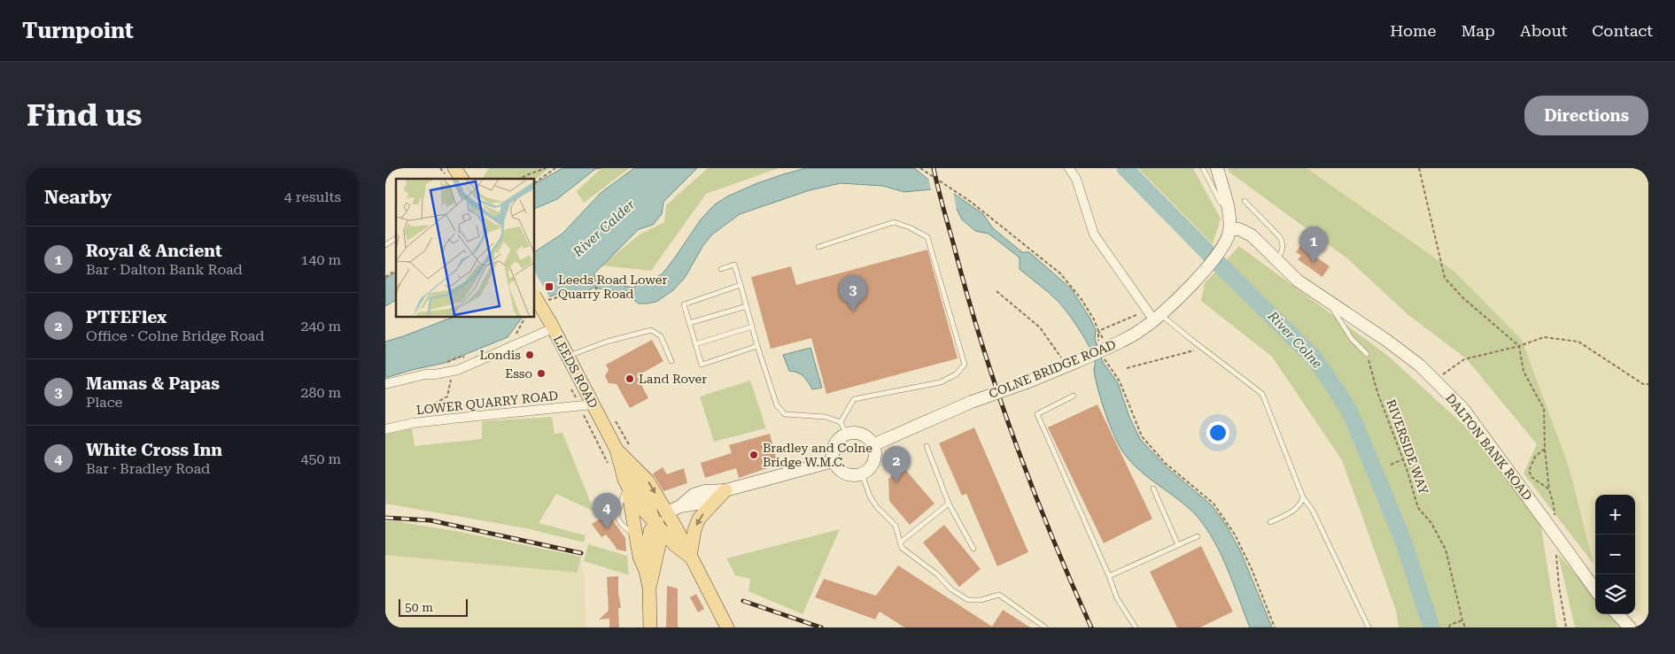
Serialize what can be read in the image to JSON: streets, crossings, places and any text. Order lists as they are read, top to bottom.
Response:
{
  "streets": {
    "main road": ["COLNE BRIDGE ROAD", "LEEDS ROAD", "DALTON BANK ROAD"],
    "street": ["LOWER QUARRY ROAD"],
    "path": ["RIVERSIDE WAY"]
  },
  "crossings": [
    ["COLNE BRIDGE ROAD", "DALTON BANK ROAD"],
    ["LEEDS ROAD", "LOWER QUARRY ROAD"]
  ],
  "water": ["River Calder", "River Colne"],
  "places": {
    "transit": ["Leeds Road Lower Quarry Road"],
    "other": [
      "Londis",
      "Esso",
      "Land Rover",
      "Bradley and Colne Bridge W.M.C."
    ]
  },
  "scale_bar": "50 m",
  "page": {
    "header": "Turnpoint",
    "nav": [
      "Home",
      "Map",
      "About",
      "Contact"
    ],
    "buttons": "Directions",
    "title": "Find us",
    "heading": ["Nearby", "4 results"],
    "list": [
      {
        "mark": "1",
        "name": "Royal & Ancient",
        "note": "Bar · Dalton Bank Road",
        "value": "140 m"
      },
      {
        "mark": "2",
        "name": "PTFEFlex",
        "note": "Office · Colne Bridge Road",
        "value": "240 m"
      },
      {
        "mark": "3",
        "name": "Mamas & Papas",
        "note": "Place",
        "value": "280 m"
      },
      {
        "mark": "4",
        "name": "White Cross Inn",
        "note": "Bar · Bradley Road",
        "value": "450 m"
      }
    ],
    "pins": [
      "1",
      "3",
      "2",
      "4"
    ],
    "map_buttons": ["+", "−"],
    "scale": "50 m"
  }
}
